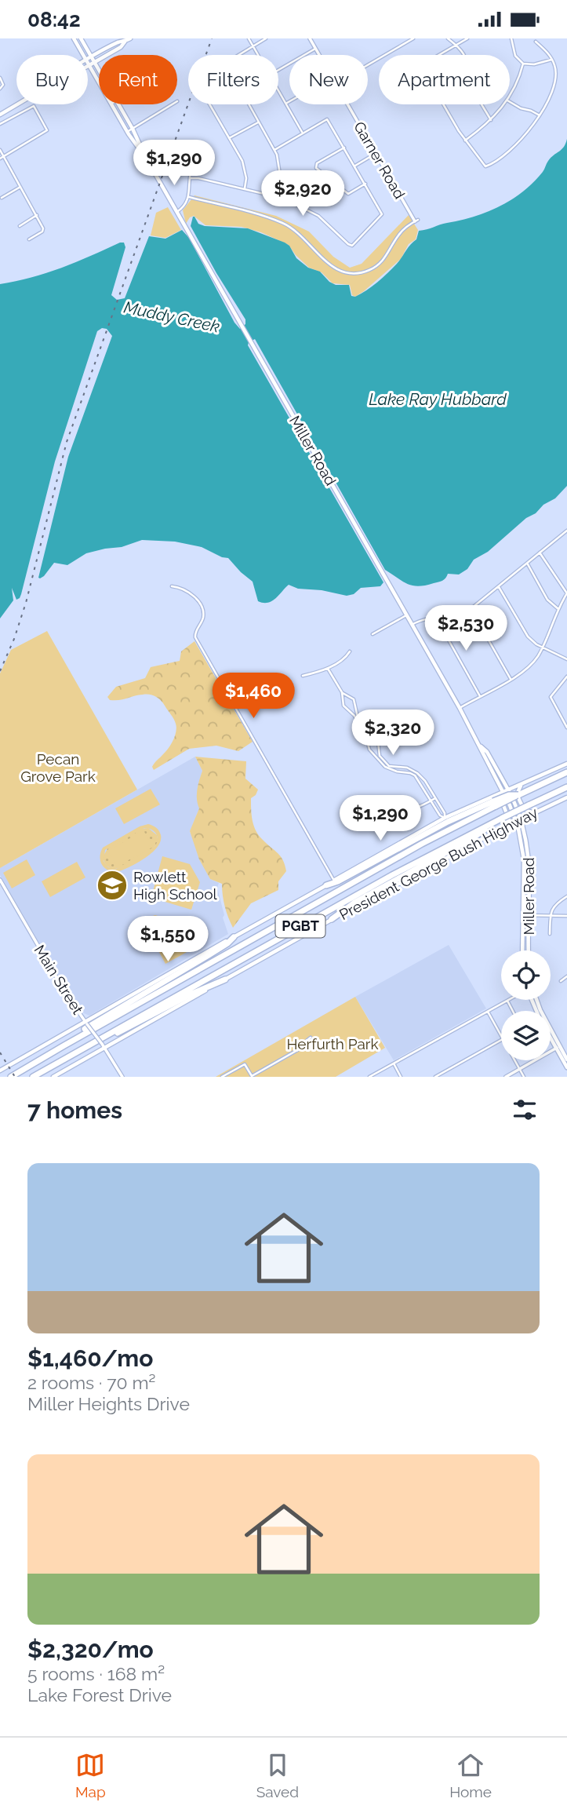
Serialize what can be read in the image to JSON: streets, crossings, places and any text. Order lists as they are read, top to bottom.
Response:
{
  "streets": {
    "highway": ["PGBT"],
    "main road": ["Miller Road", "President George Bush Highway"],
    "street": ["Garner Road", "Main Street"]
  },
  "crossings": [
    ["Miller Road", "President George Bush Highway"],
    ["President George Bush Highway", "PGBT"],
    ["President George Bush Highway", "Main Street"],
    ["PGBT", "Main Street"]
  ],
  "water": ["Muddy Creek", "Lake Ray Hubbard"],
  "parks": ["Pecan Grove Park", "Herfurth Park"],
  "places": {
    "school or university": ["Rowlett High School"]
  },
  "page": {
    "status": "08:42",
    "chip": [
      "Buy",
      "Rent",
      "Filters",
      "New",
      "Apartment"
    ],
    "price": [
      "$1,290",
      "$2,920",
      "$2,530",
      "$1,460",
      "$2,320",
      "$1,290",
      "$1,550"
    ],
    "heading": "7 homes",
    "list": [
      {
        "name": "$1,460/mo",
        "note": "2 rooms · 70 m² · Miller Heights Drive"
      },
      {
        "name": "$2,320/mo",
        "note": "5 rooms · 168 m² · Lake Forest Drive"
      }
    ],
    "tabs": ["Map", "Saved", "Home"]
  }
}
